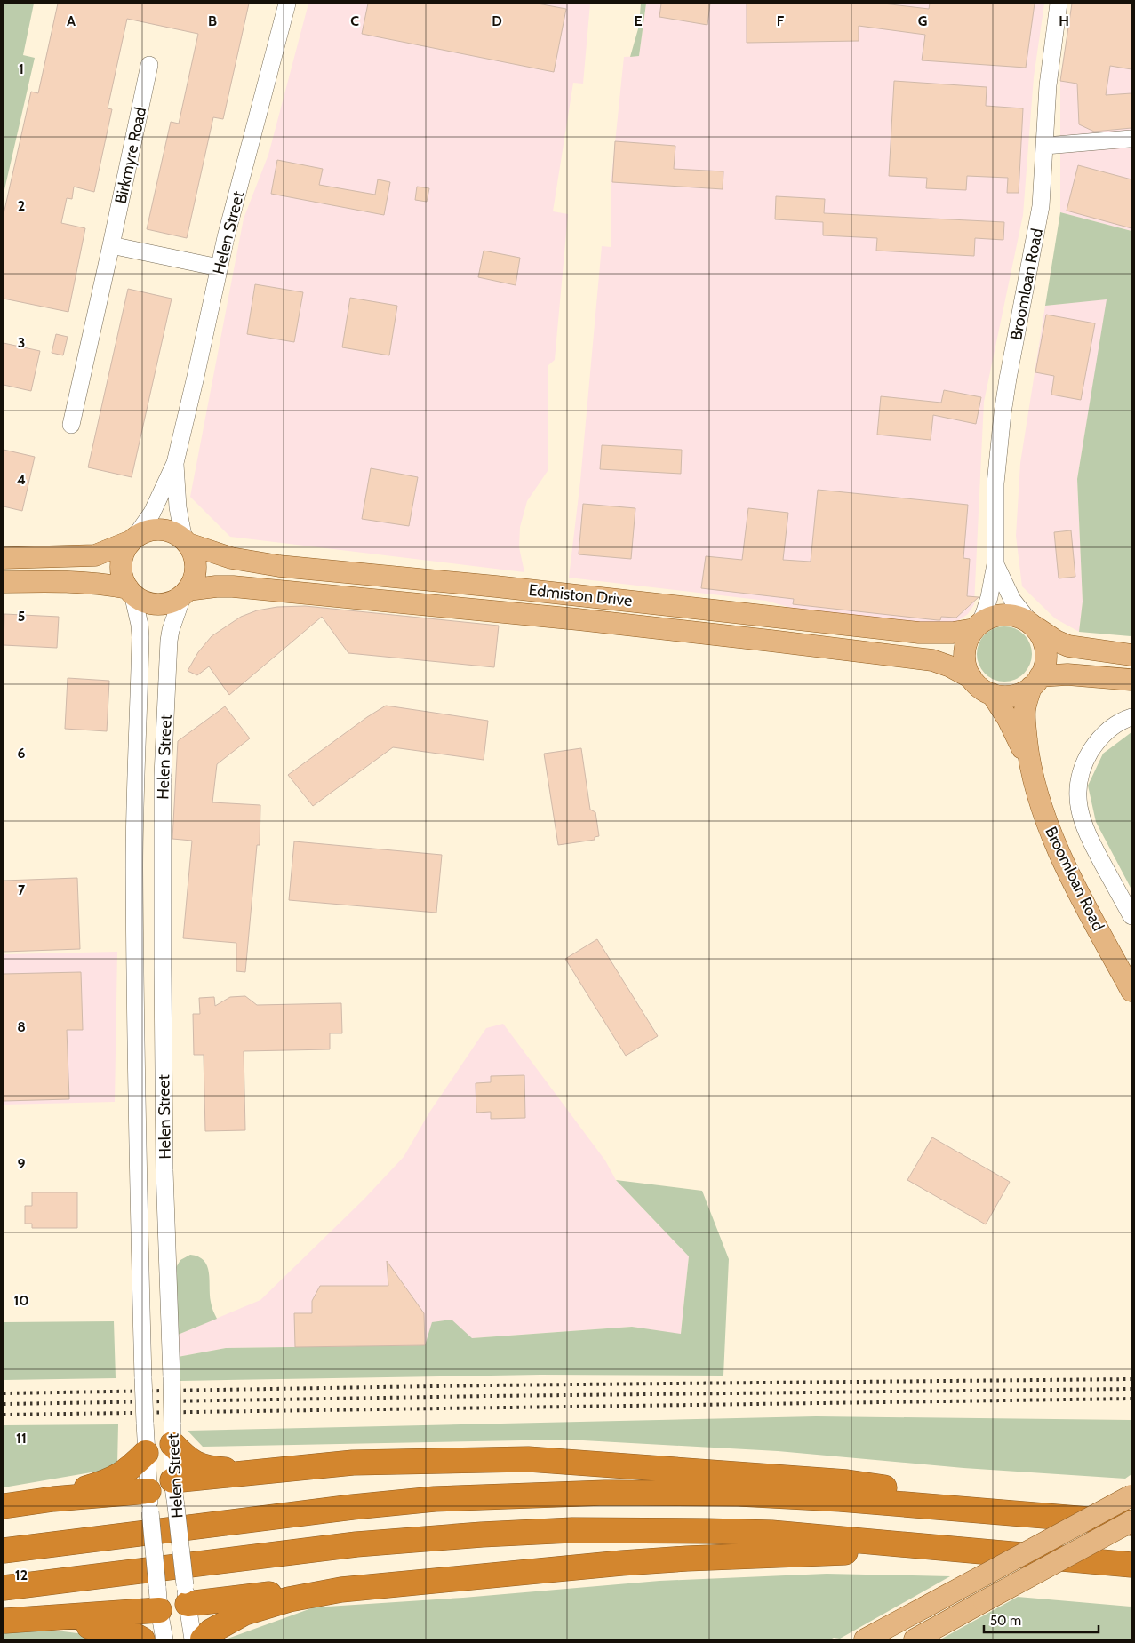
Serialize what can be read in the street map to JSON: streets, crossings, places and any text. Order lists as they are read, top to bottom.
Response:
{
  "streets": {
    "main road": ["Broomloan Road", "Edmiston Drive"],
    "street": ["Birkmyre Road", "Helen Street"]
  },
  "crossings": [
    ["Helen Street", "Edmiston Drive"],
    ["Broomloan Road", "Edmiston Drive"]
  ],
  "scale_bar": "50 m",
  "grid": {
    "columns": [
      "A",
      "B",
      "C",
      "D",
      "E",
      "F",
      "G",
      "H"
    ],
    "rows": [
      "1",
      "2",
      "3",
      "4",
      "5",
      "6",
      "7",
      "8",
      "9",
      "10",
      "11",
      "12"
    ]
  }
}
